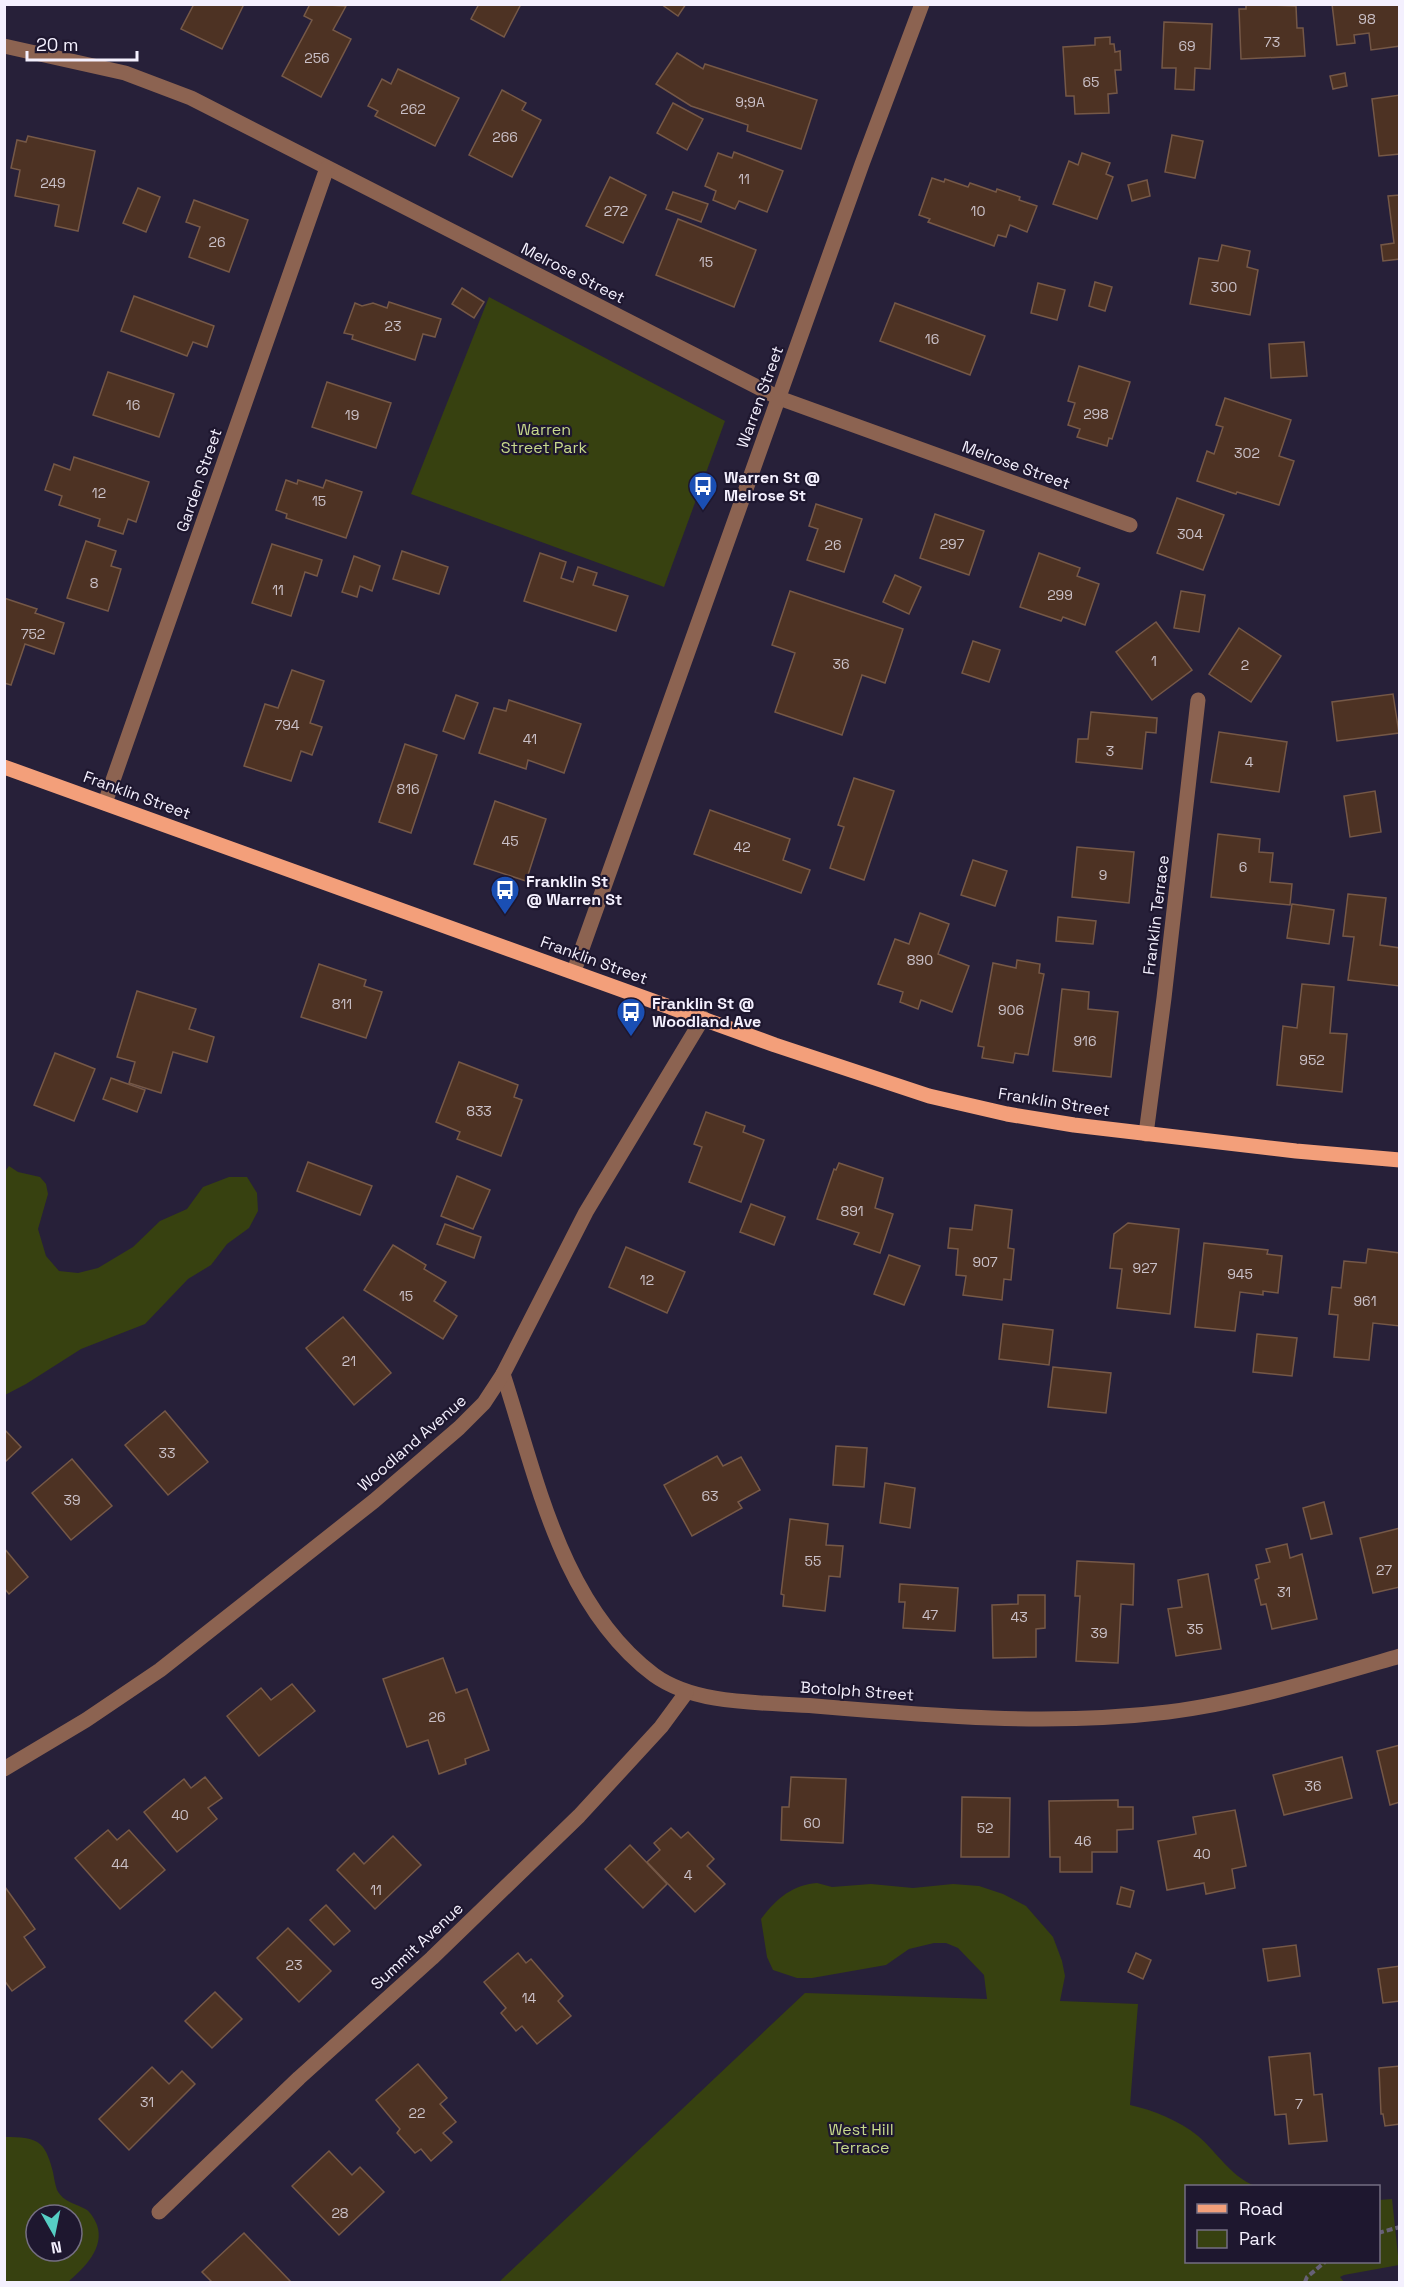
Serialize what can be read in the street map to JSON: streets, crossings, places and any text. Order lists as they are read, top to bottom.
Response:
{
  "streets": {
    "main road": ["Franklin Street"],
    "street": [
      "Melrose Street",
      "Warren Street",
      "Garden Street",
      "Franklin Terrace",
      "Woodland Avenue",
      "Botolph Street",
      "Summit Avenue"
    ]
  },
  "crossings": [
    ["Melrose Street", "Warren Street"],
    ["Melrose Street", "Garden Street"],
    ["Warren Street", "Franklin Street"],
    ["Garden Street", "Franklin Street"],
    ["Franklin Street", "Franklin Terrace"],
    ["Franklin Street", "Woodland Avenue"],
    ["Woodland Avenue", "Botolph Street"],
    ["Botolph Street", "Summit Avenue"]
  ],
  "parks": ["Warren Street Park", "West Hill Terrace"],
  "places": {
    "bus stop": ["Warren St @ Melrose St", "Franklin St @ Warren St", "Franklin St @ Woodland Ave"]
  },
  "house_numbers": [
    "98",
    "73",
    "69",
    "256",
    "65",
    "9;9A",
    "262",
    "266",
    "11",
    "249",
    "272",
    "10",
    "26",
    "15",
    "300",
    "23",
    "16",
    "16",
    "298",
    "19",
    "302",
    "12",
    "15",
    "304",
    "297",
    "26",
    "8",
    "11",
    "299",
    "752",
    "1",
    "36",
    "2",
    "794",
    "41",
    "3",
    "4",
    "816",
    "45",
    "42",
    "6",
    "9",
    "890",
    "811",
    "906",
    "916",
    "952",
    "833",
    "891",
    "907",
    "927",
    "945",
    "12",
    "15",
    "961",
    "21",
    "33",
    "63",
    "39",
    "55",
    "27",
    "31",
    "47",
    "43",
    "35",
    "39",
    "26",
    "36",
    "40",
    "60",
    "52",
    "46",
    "40",
    "44",
    "4",
    "11",
    "23",
    "14",
    "31",
    "7",
    "22",
    "28"
  ],
  "legend": ["Road", "Park"],
  "scale_bar": "20 m",
  "north": "bottom"
}
